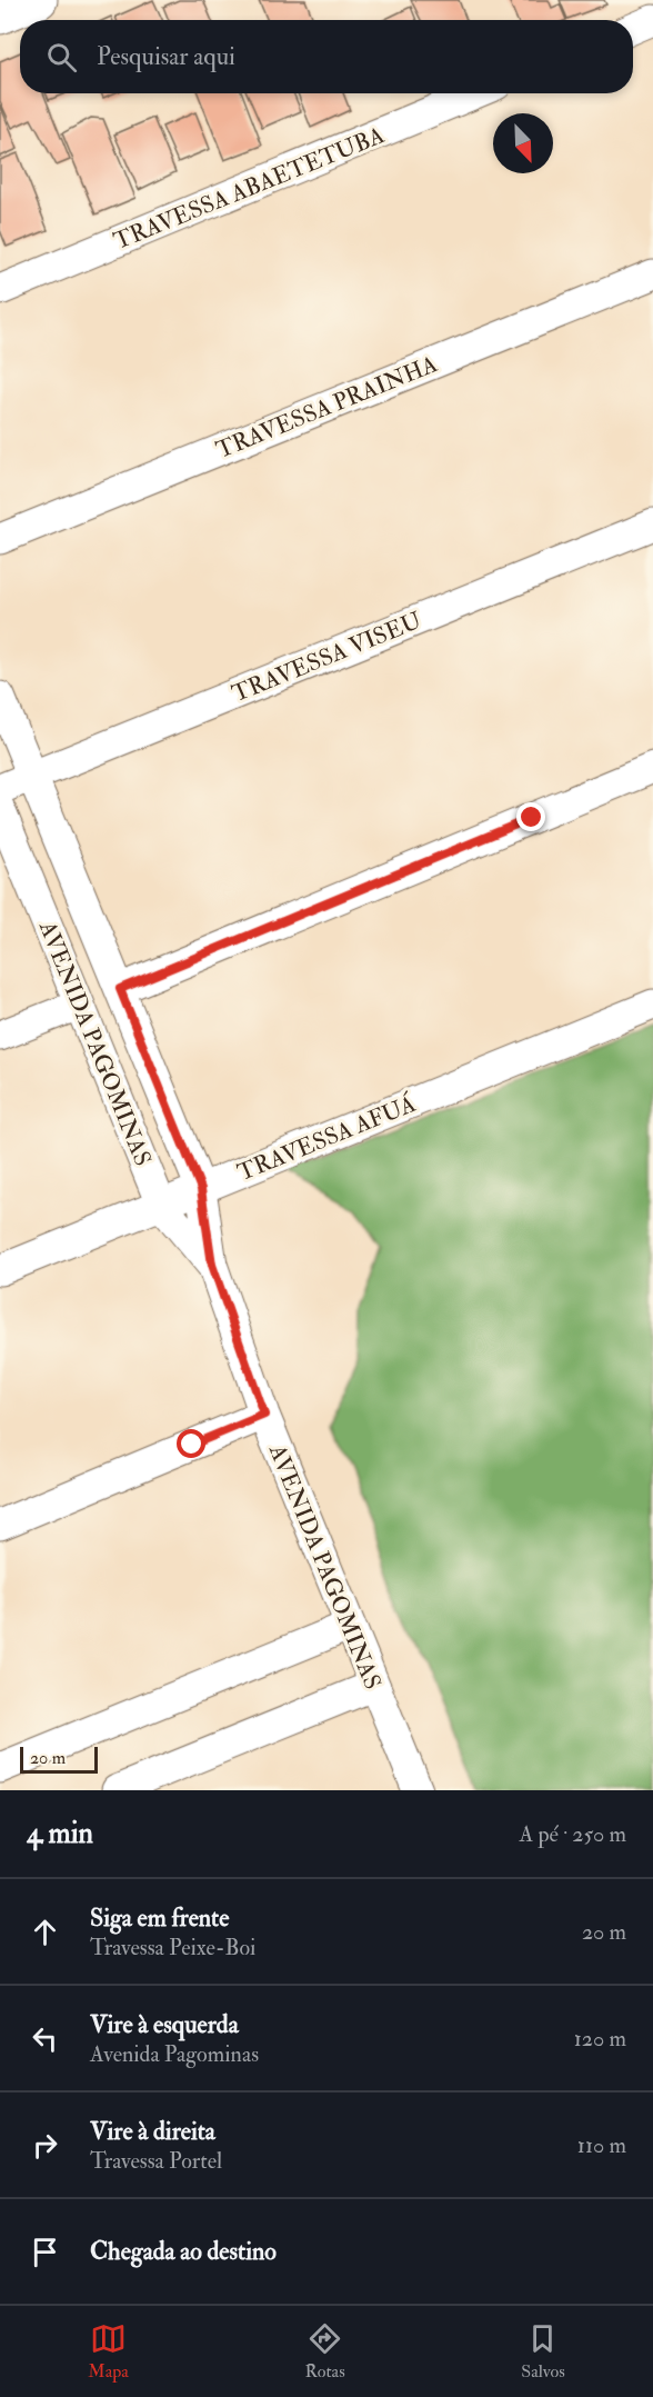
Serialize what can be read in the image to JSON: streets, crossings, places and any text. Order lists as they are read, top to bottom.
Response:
{
  "streets": {
    "street": [
      "TRAVESSA ABAETETUBA",
      "TRAVESSA PRAINHA",
      "TRAVESSA VISEU",
      "AVENIDA PAGOMINAS",
      "TRAVESSA AFUÁ"
    ]
  },
  "crossings": [
    ["TRAVESSA VISEU", "AVENIDA PAGOMINAS"],
    ["AVENIDA PAGOMINAS", "TRAVESSA AFUÁ"]
  ],
  "scale_bar": "20 m",
  "north": "bottom right",
  "page": {
    "search": "Pesquisar aqui",
    "scale": "20 m",
    "heading": ["4 min", "A pé · 250 m"],
    "list": [
      ["Siga em frente", "Travessa Peixe-Boi", "20 m"],
      ["Vire à esquerda", "Avenida Pagominas", "120 m"],
      ["Vire à direita", "Travessa Portel", "110 m"],
      "Chegada ao destino"
    ],
    "nav": ["Mapa", "Rotas", "Salvos"]
  }
}
